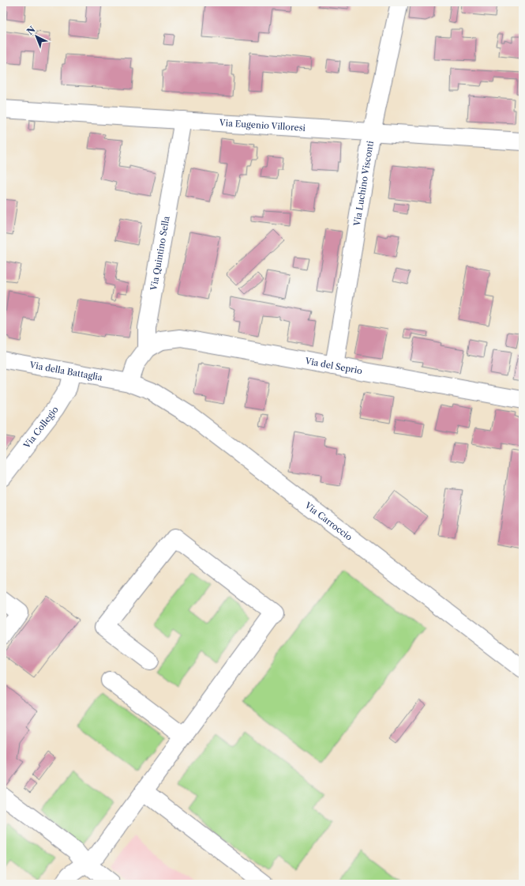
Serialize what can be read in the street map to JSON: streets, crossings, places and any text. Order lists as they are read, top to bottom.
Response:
{
  "streets": {
    "street": [
      "Via Eugenio Villoresi",
      "Via Luchino Visconti",
      "Via Quintino Sella",
      "Via del Seprio",
      "Via della Battaglia",
      "Via Collegio",
      "Via Carroccio"
    ]
  },
  "crossings": [
    ["Via Eugenio Villoresi", "Via Luchino Visconti"],
    ["Via Eugenio Villoresi", "Via Quintino Sella"],
    ["Via Luchino Visconti", "Via del Seprio"],
    ["Via Quintino Sella", "Via del Seprio"],
    ["Via della Battaglia", "Via Collegio"],
    ["Via della Battaglia", "Via Carroccio"]
  ],
  "north": "top left"
}
